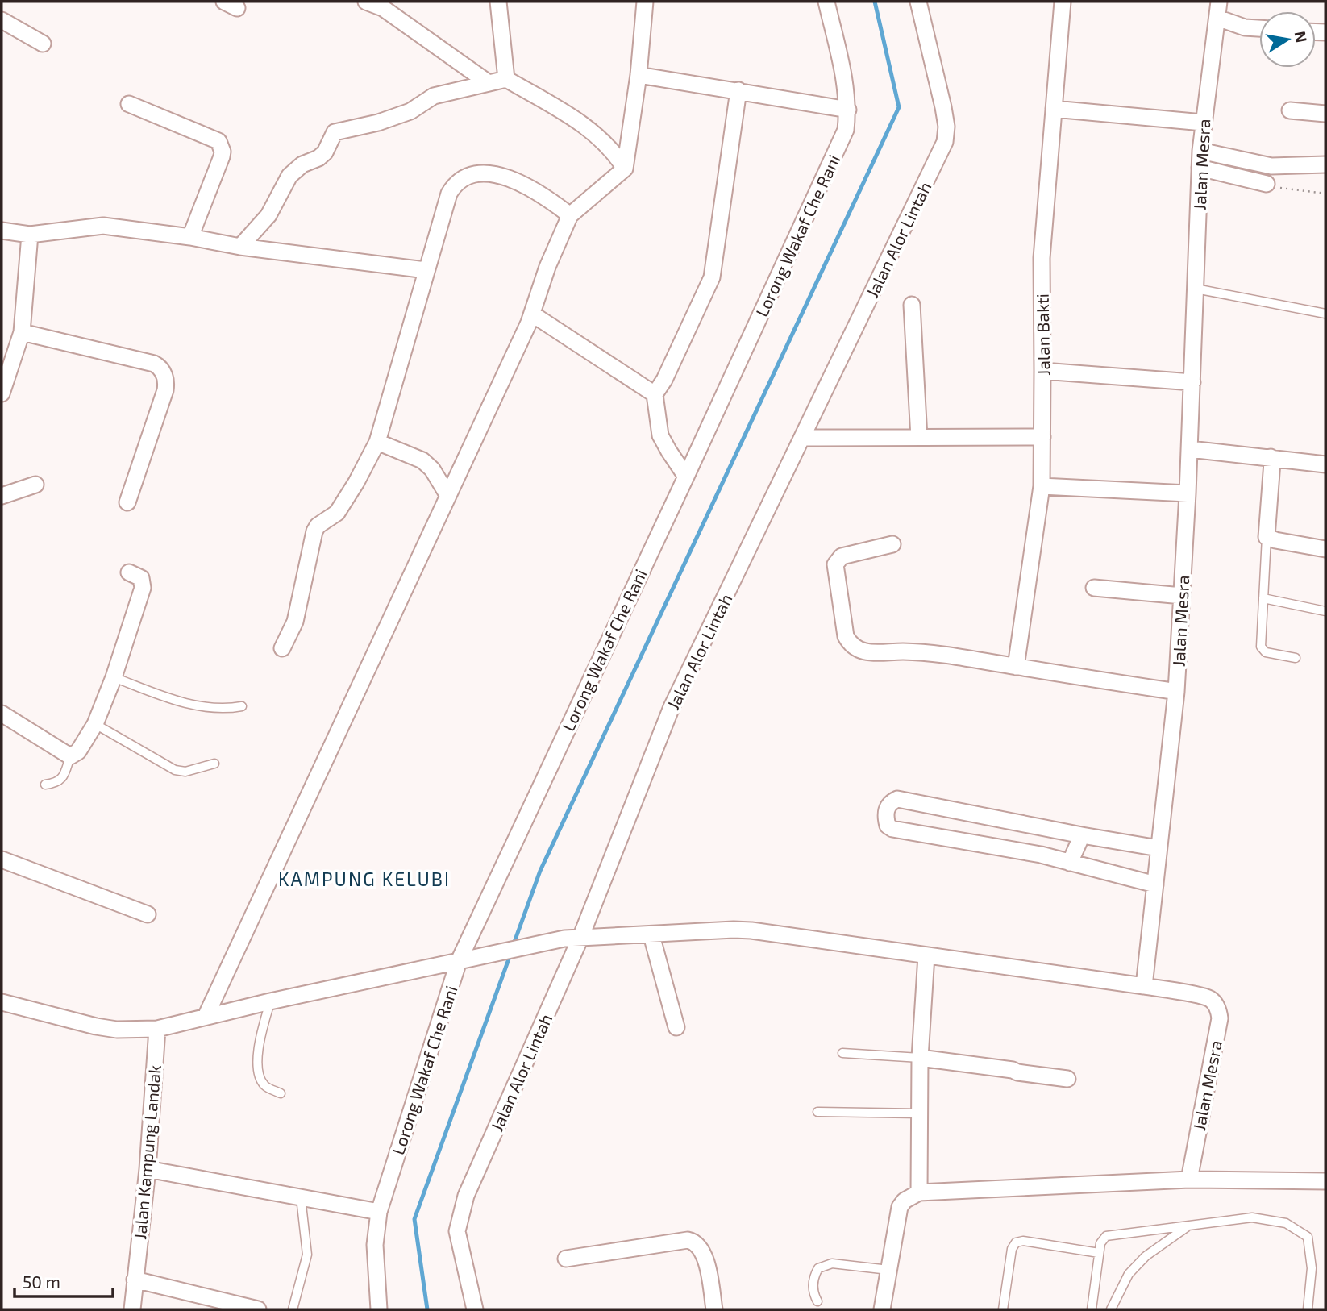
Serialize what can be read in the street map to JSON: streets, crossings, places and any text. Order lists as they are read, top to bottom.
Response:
{
  "streets": {
    "street": [
      "Jalan Mesra",
      "Lorong Wakaf Che Rani",
      "Jalan Alor Lintah",
      "Jalan Bakti",
      "Jalan Kampung Landak"
    ]
  },
  "districts": ["KAMPUNG KELUBI"],
  "scale_bar": "50 m",
  "north": "right"
}
